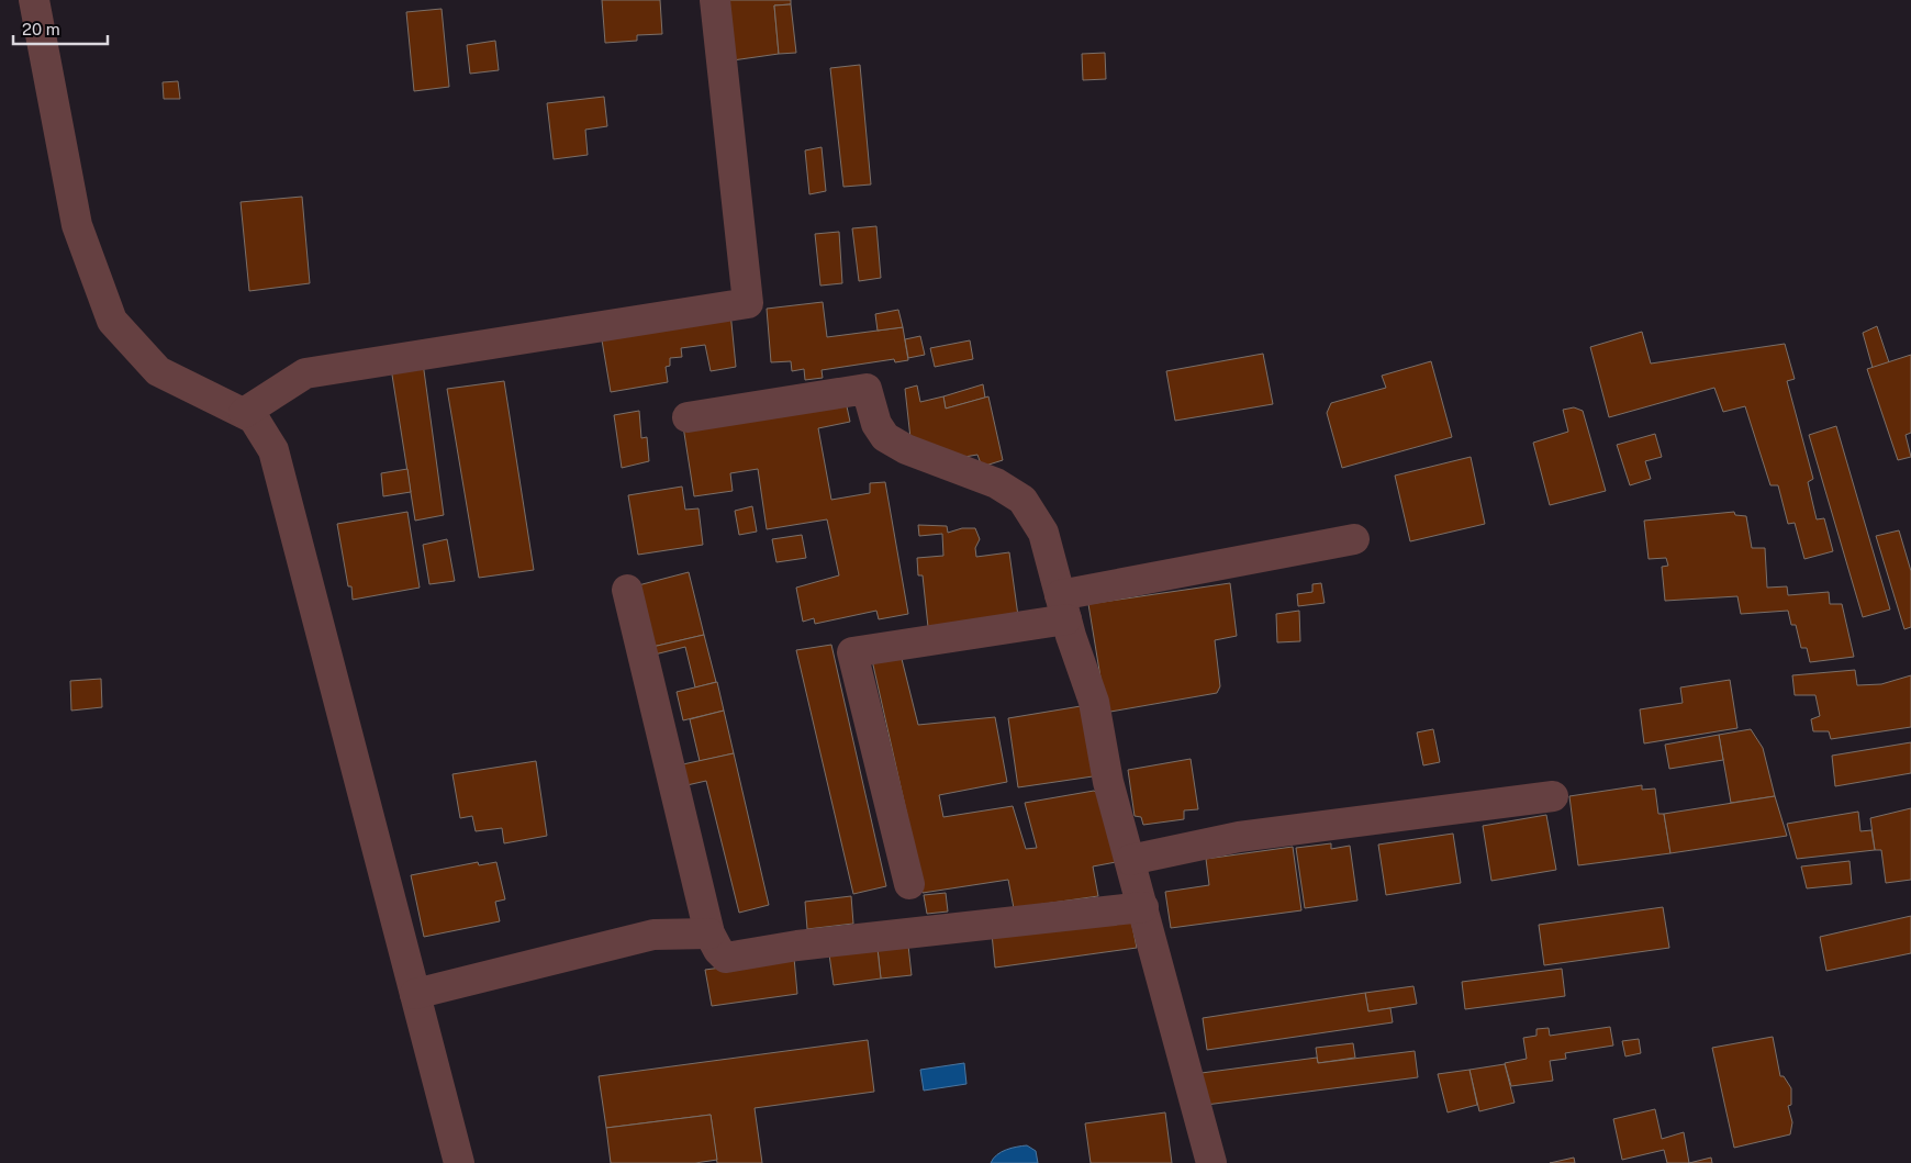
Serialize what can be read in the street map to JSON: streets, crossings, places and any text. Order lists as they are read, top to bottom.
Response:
{
  "scale_bar": "20 m"
}
